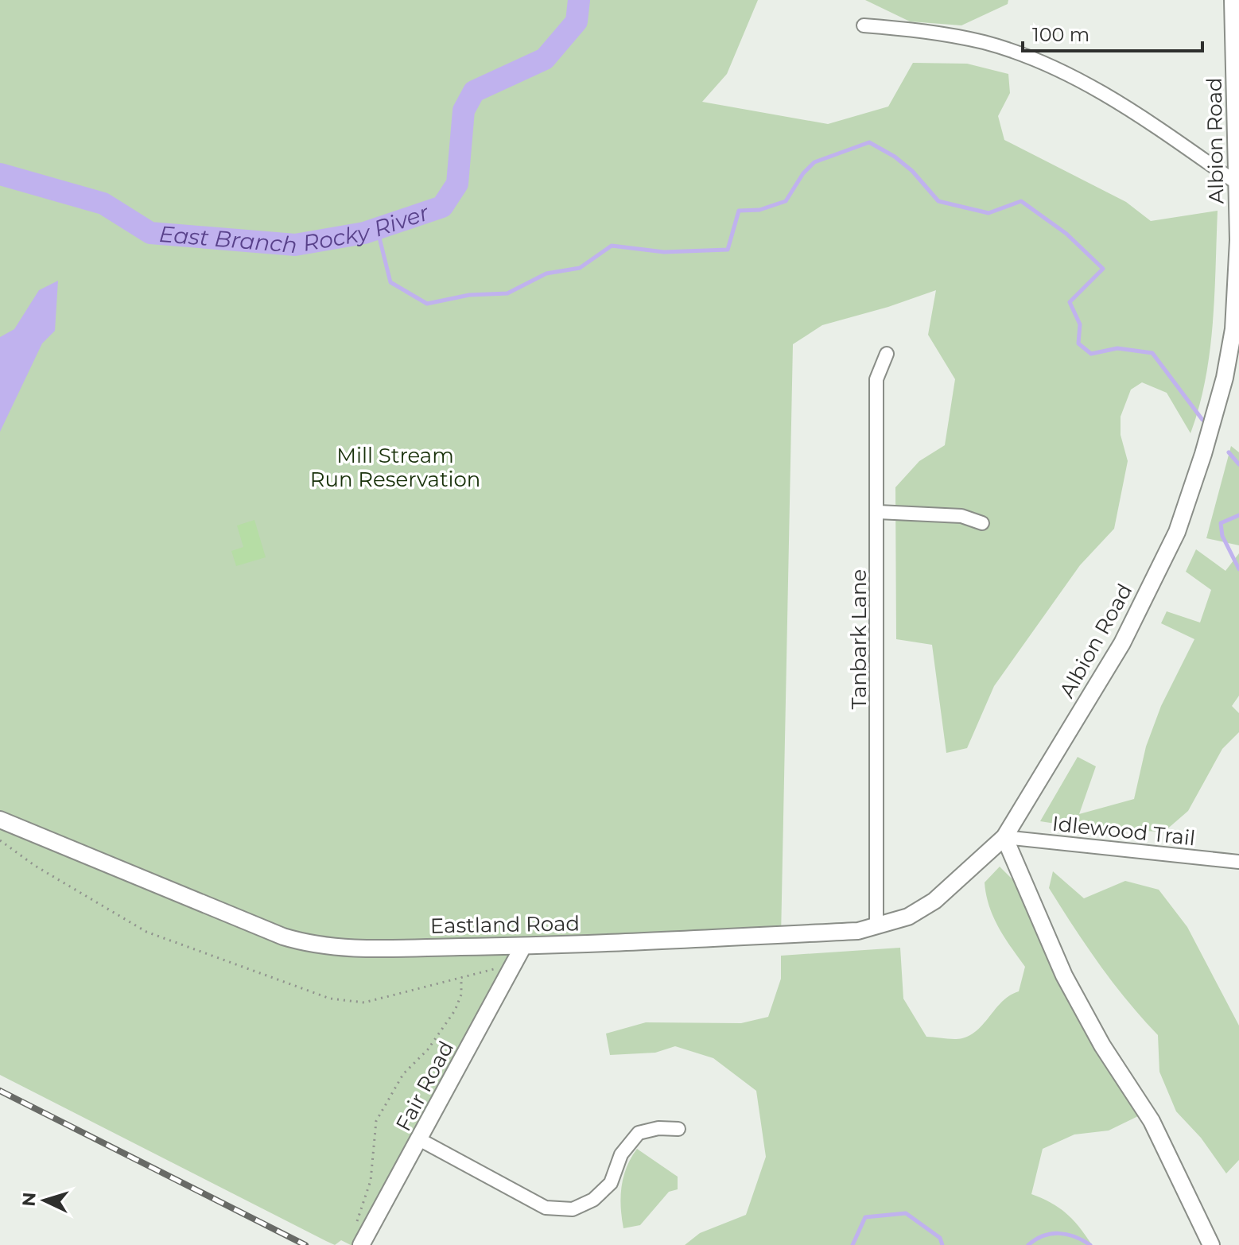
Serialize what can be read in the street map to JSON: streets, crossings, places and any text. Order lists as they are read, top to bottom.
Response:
{
  "streets": {
    "street": [
      "Albion Road",
      "Tanbark Lane",
      "Idlewood Trail",
      "Eastland Road",
      "Fair Road"
    ]
  },
  "crossings": [
    ["Albion Road", "Idlewood Trail"],
    ["Albion Road", "Eastland Road"],
    ["Tanbark Lane", "Eastland Road"],
    ["Idlewood Trail", "Eastland Road"],
    ["Eastland Road", "Fair Road"]
  ],
  "water": ["East Branch Rocky River"],
  "parks": ["Mill Stream Run Reservation"],
  "scale_bar": "100 m",
  "north": "left"
}
